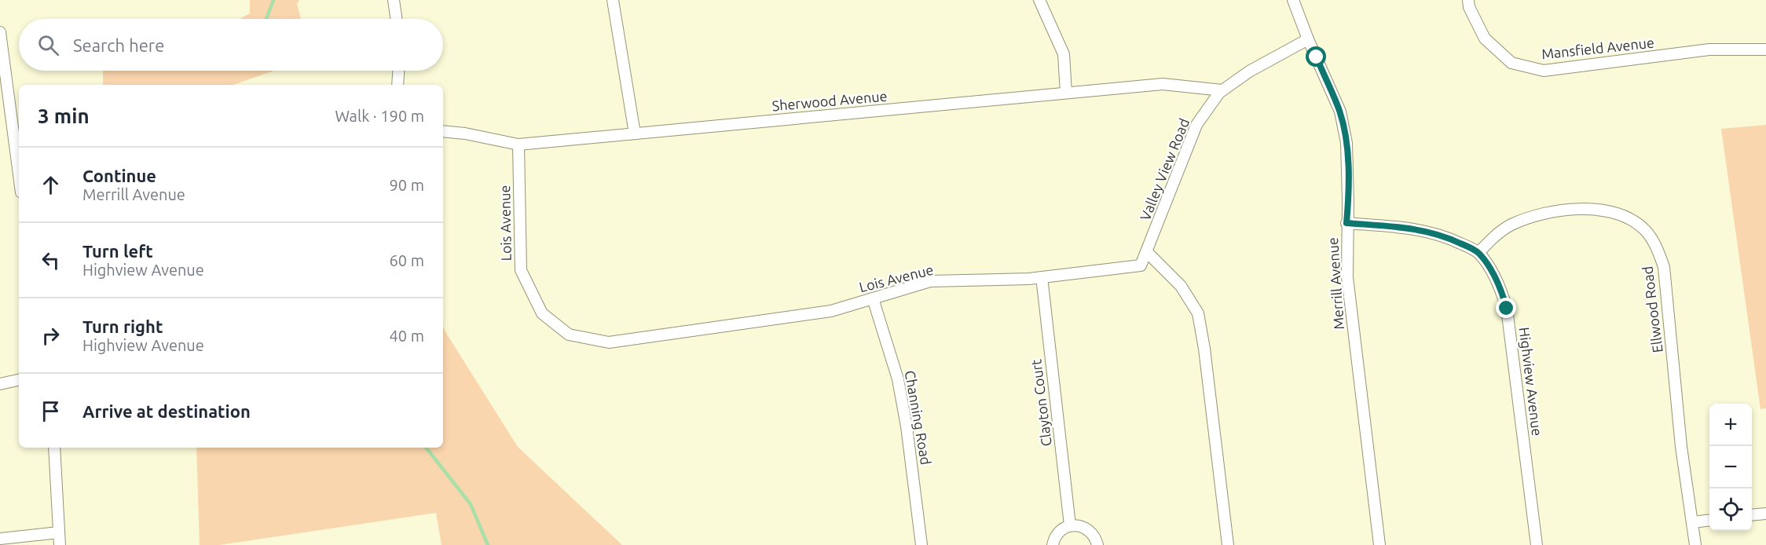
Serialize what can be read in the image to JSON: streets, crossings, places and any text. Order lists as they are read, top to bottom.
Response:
{
  "streets": {
    "street": [
      "Mansfield Avenue",
      "Sherwood Avenue",
      "Valley View Road",
      "Lois Avenue",
      "Merrill Avenue",
      "Ellwood Road",
      "Highview Avenue",
      "Clayton Court",
      "Channing Road"
    ]
  },
  "crossings": [
    ["Sherwood Avenue", "Valley View Road"],
    ["Sherwood Avenue", "Lois Avenue"],
    ["Valley View Road", "Lois Avenue"],
    ["Valley View Road", "Merrill Avenue"],
    ["Lois Avenue", "Clayton Court"],
    ["Lois Avenue", "Channing Road"],
    ["Ellwood Road", "Highview Avenue"]
  ],
  "page": {
    "search": "Search here",
    "heading": ["3 min", "Walk · 190 m"],
    "list": [
      ["Continue", "Merrill Avenue", "90 m"],
      ["Turn left", "Highview Avenue", "60 m"],
      ["Turn right", "Highview Avenue", "40 m"],
      "Arrive at destination"
    ],
    "map_buttons": ["+", "−"]
  }
}
